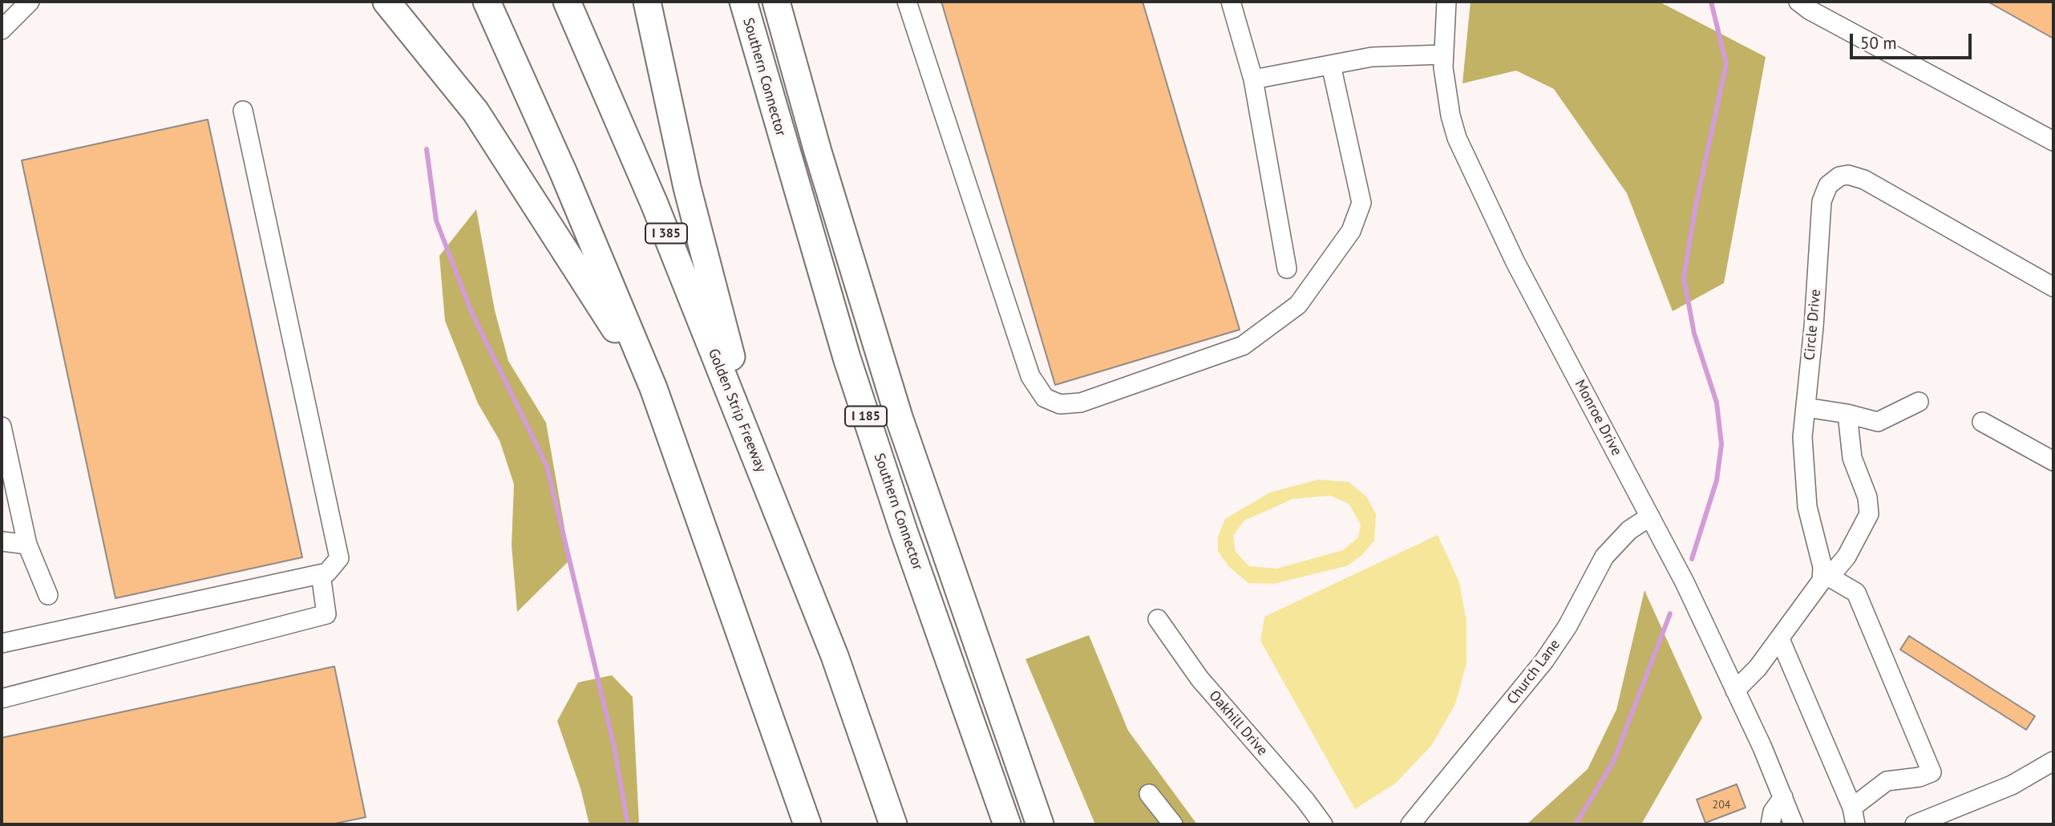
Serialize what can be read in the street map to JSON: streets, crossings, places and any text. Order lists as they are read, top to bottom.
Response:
{
  "streets": {
    "highway": [
      "Southern Connector",
      "I 385",
      "Golden Strip Freeway",
      "I 185"
    ],
    "street": [
      "Circle Drive",
      "Monroe Drive",
      "Church Lane",
      "Oakhill Drive"
    ]
  },
  "crossings": [
    ["Monroe Drive", "Church Lane"]
  ],
  "house_numbers": ["204"],
  "scale_bar": "50 m"
}
